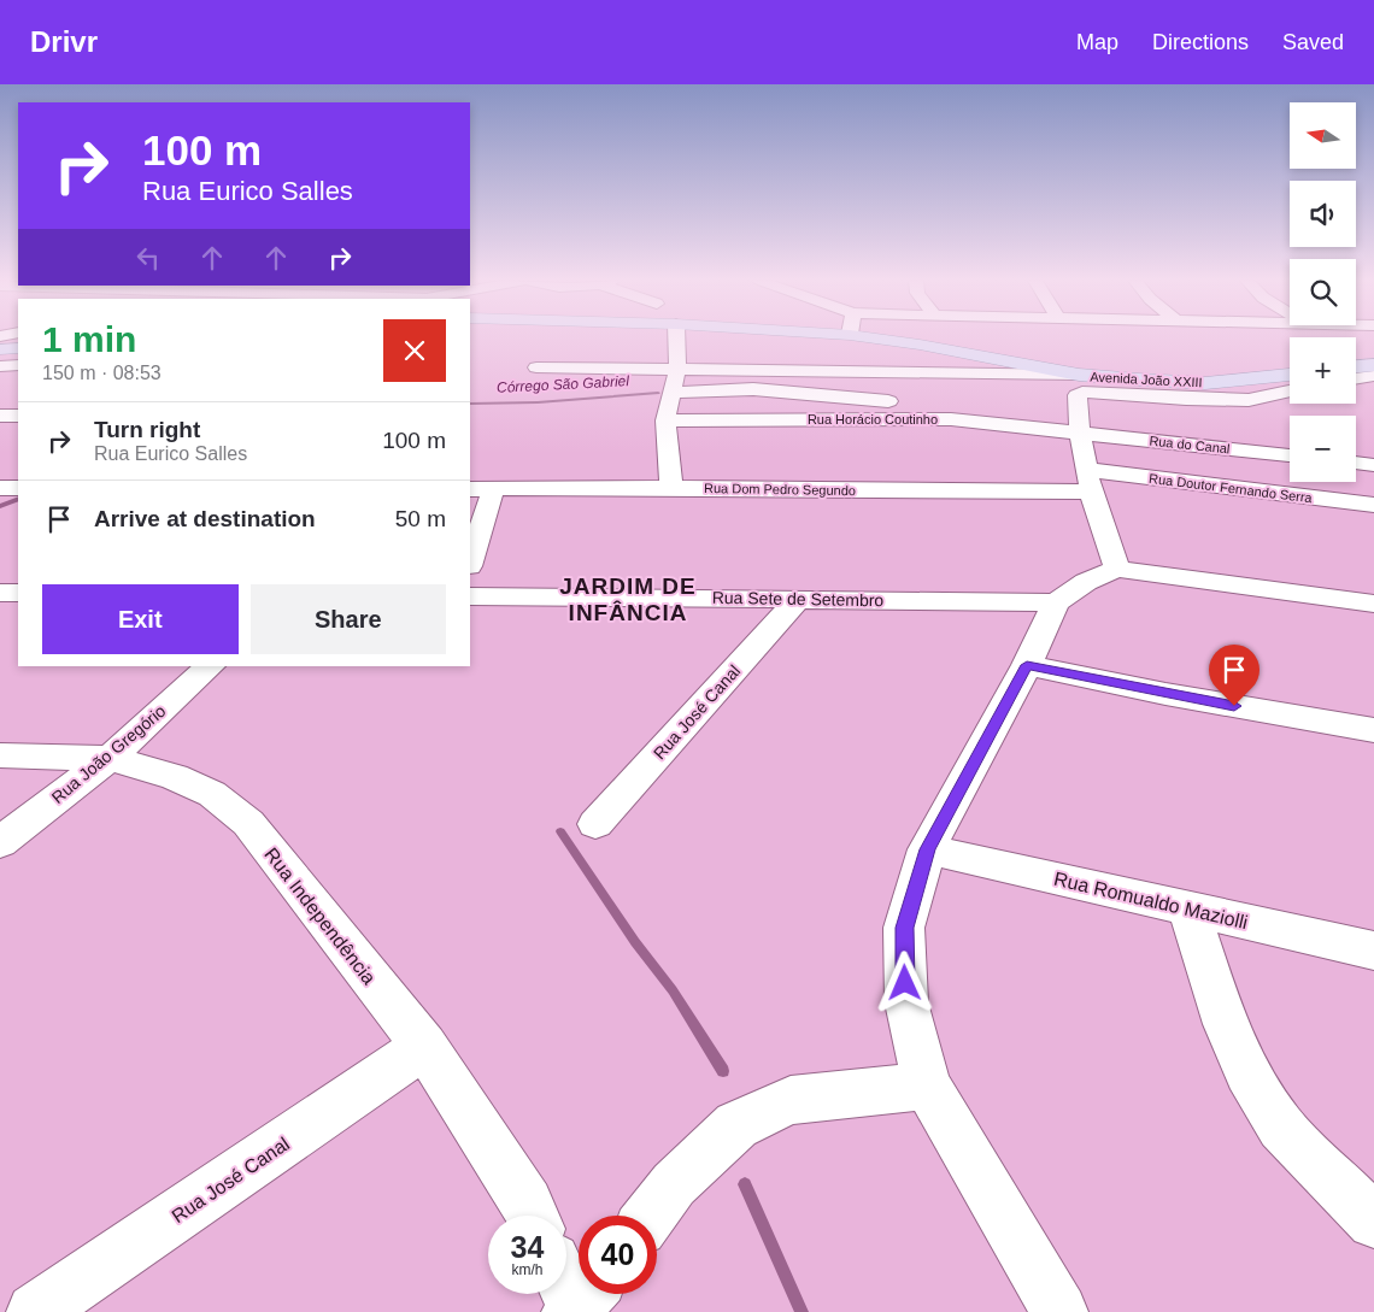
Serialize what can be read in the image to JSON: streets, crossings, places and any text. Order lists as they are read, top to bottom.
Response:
{
  "streets": {
    "main road": ["Avenida João XXIII"],
    "street": [
      "Rua Horácio Coutinho",
      "Rua do Canal",
      "Rua Doutor Fernando Serra",
      "Rua Dom Pedro Segundo",
      "Rua Sete de Setembro",
      "Rua José Canal",
      "Rua João Gregório",
      "Rua Romualdo Maziolli",
      "Rua Independência"
    ]
  },
  "crossings": [
    ["Rua Horácio Coutinho", "Rua do Canal"],
    ["Rua Doutor Fernando Serra", "Rua Dom Pedro Segundo"],
    ["Rua Sete de Setembro", "Rua José Canal"],
    ["Rua José Canal", "Rua Independência"],
    ["Rua João Gregório", "Rua Independência"]
  ],
  "districts": ["JARDIM DE INFÂNCIA"],
  "water": ["Córrego São Gabriel"],
  "north": "left",
  "page": {
    "header": "Drivr",
    "nav": ["Map", "Directions", "Saved"],
    "map_buttons": ["+", "−"],
    "turn": ["100 m", "Rua Eurico Salles"],
    "heading": ["1 min", "150 m · 08:53"],
    "list": [
      {
        "name": "Turn right",
        "note": "Rua Eurico Salles",
        "value": "100 m"
      },
      {
        "name": "Arrive at destination",
        "value": "50 m"
      }
    ],
    "buttons": ["Exit", "Share"],
    "speed": "34 km/h",
    "limit": "40"
  }
}
